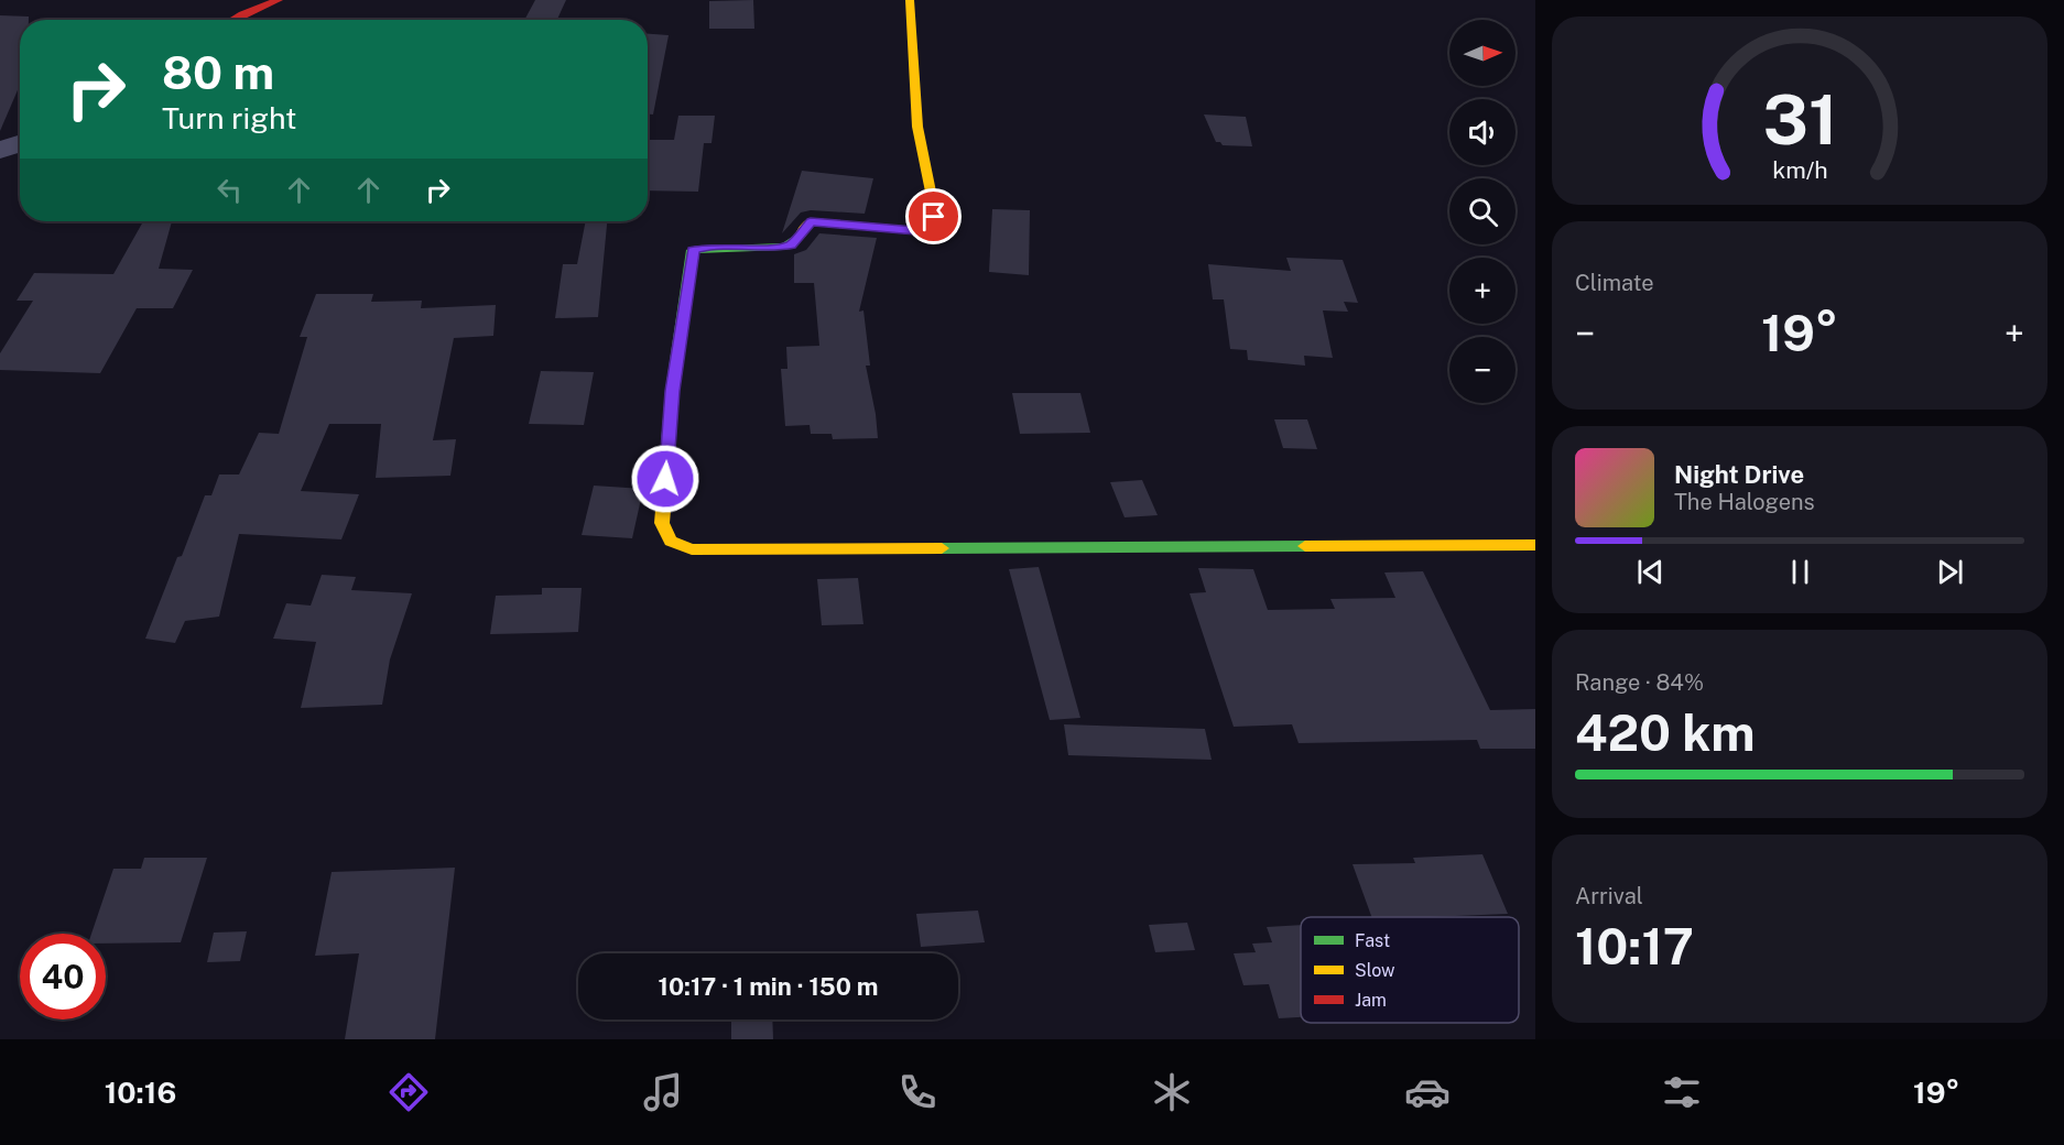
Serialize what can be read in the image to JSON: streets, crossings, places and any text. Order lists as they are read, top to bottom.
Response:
{
  "legend": ["Fast", "Slow", "Jam"],
  "north": "right",
  "page": {
    "map_buttons": ["+", "−"],
    "turn": ["80 m", "Turn right"],
    "tile": [
      "Climate",
      ["Range · 84%", "420 km"],
      ["Arrival", "10:17"]
    ],
    "heat": ["−", "19°", "+"],
    "song": ["Night Drive", "The Halogens"],
    "limit": "40",
    "trip": "10:17 · 1 min · 150 m",
    "tabs": ["10:16", "19°"],
    "gauge": ["31", "km/h"]
  }
}
